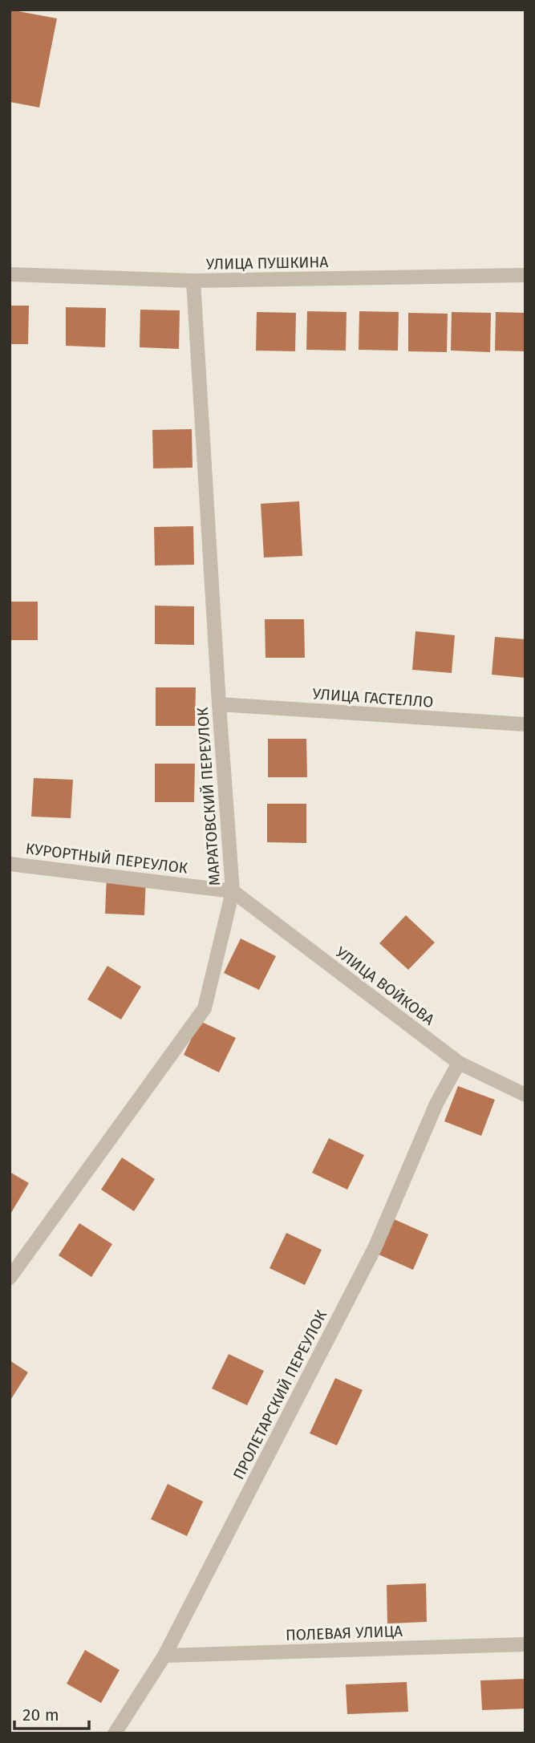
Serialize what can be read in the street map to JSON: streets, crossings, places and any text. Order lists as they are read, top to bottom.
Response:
{
  "streets": {
    "street": [
      "УЛИЦА ПУШКИНА",
      "УЛИЦА ГАСТЕЛЛО",
      "МАРАТОВСКИЙ ПЕРЕУЛОК",
      "КУРОРТНЫЙ ПЕРЕУЛОК",
      "УЛИЦА ВОЙКОВА",
      "ПРОЛЕТАРСКИЙ ПЕРЕУЛОК",
      "ПОЛЕВАЯ УЛИЦА"
    ]
  },
  "crossings": [
    ["УЛИЦА ПУШКИНА", "МАРАТОВСКИЙ ПЕРЕУЛОК"],
    ["УЛИЦА ГАСТЕЛЛО", "МАРАТОВСКИЙ ПЕРЕУЛОК"],
    ["МАРАТОВСКИЙ ПЕРЕУЛОК", "КУРОРТНЫЙ ПЕРЕУЛОК"],
    ["МАРАТОВСКИЙ ПЕРЕУЛОК", "УЛИЦА ВОЙКОВА"],
    ["КУРОРТНЫЙ ПЕРЕУЛОК", "УЛИЦА ВОЙКОВА"],
    ["УЛИЦА ВОЙКОВА", "ПРОЛЕТАРСКИЙ ПЕРЕУЛОК"],
    ["ПРОЛЕТАРСКИЙ ПЕРЕУЛОК", "ПОЛЕВАЯ УЛИЦА"]
  ],
  "scale_bar": "20 m"
}
